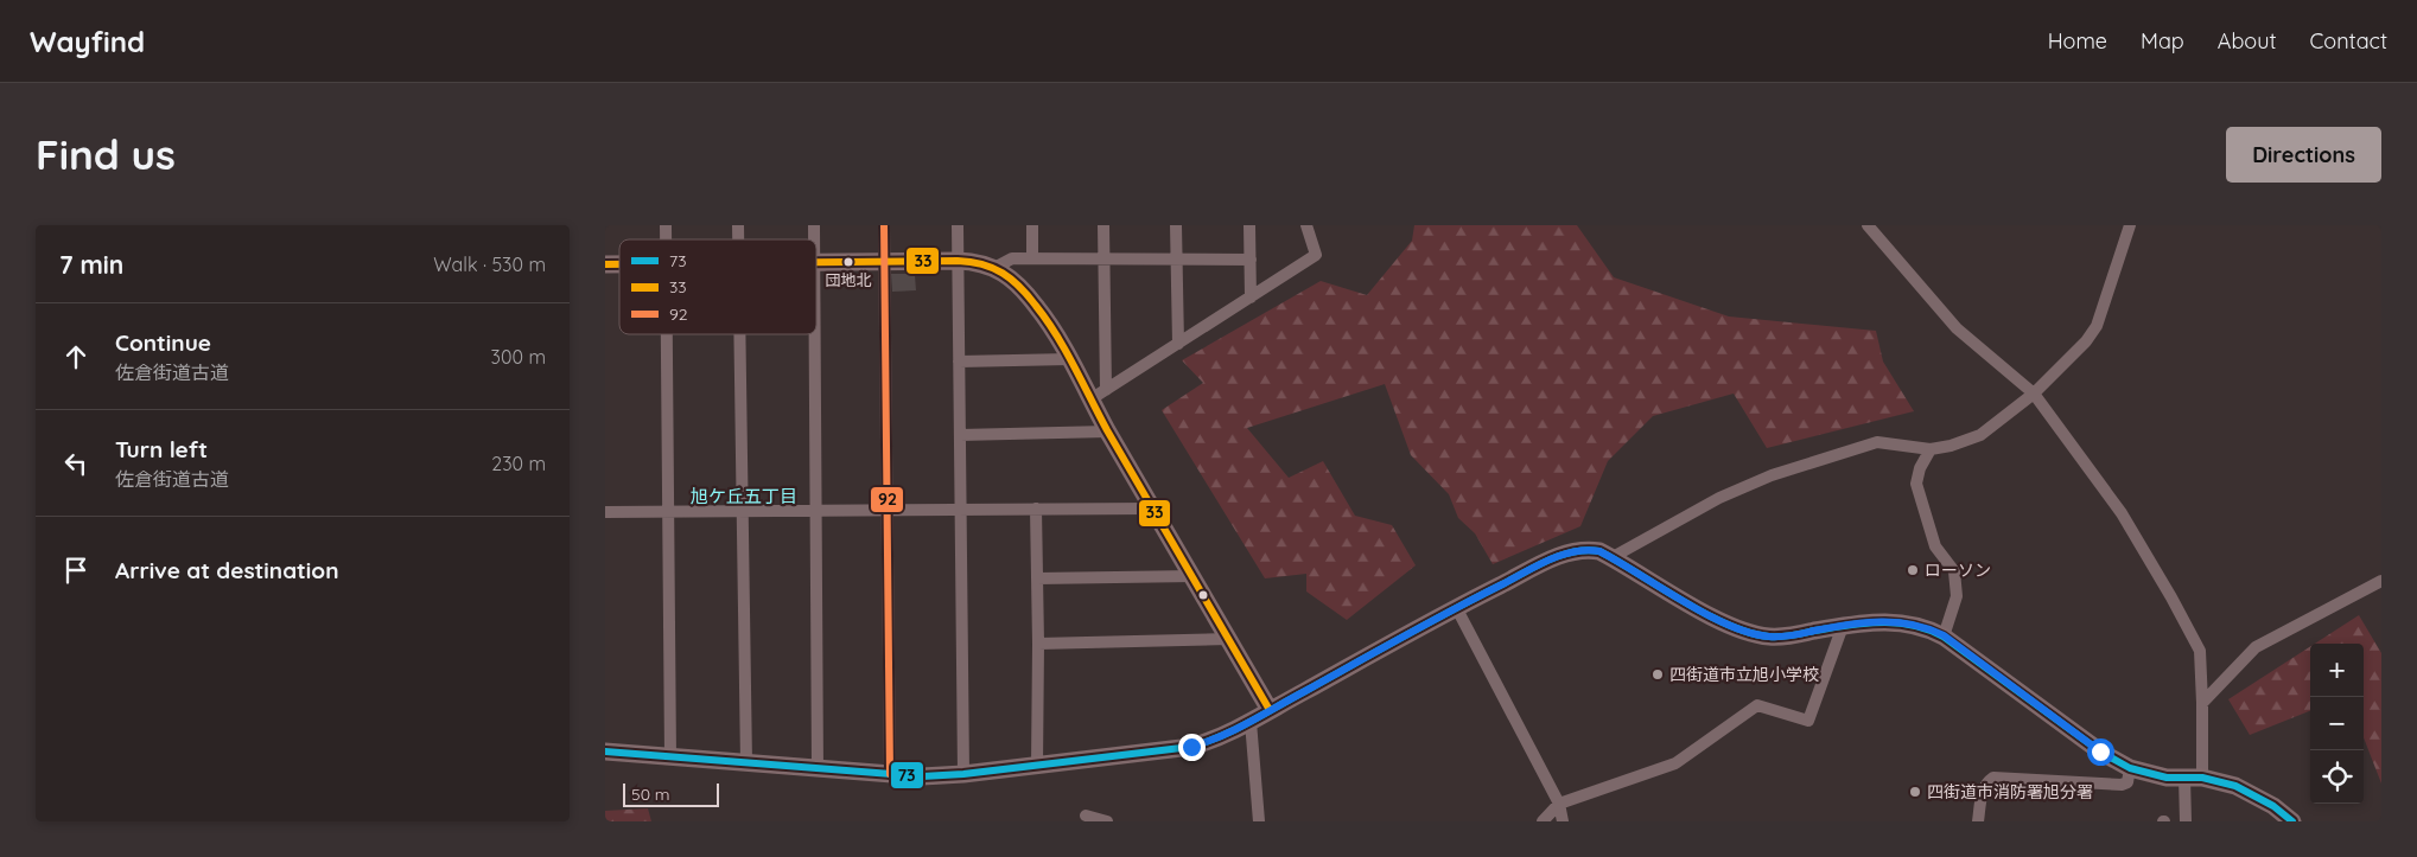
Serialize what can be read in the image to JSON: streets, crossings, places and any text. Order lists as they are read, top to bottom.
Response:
{
  "districts": ["旭ケ丘五丁目"],
  "places": [
    "団地北",
    "ローソン",
    "四街道市立旭小学校",
    "四街道市消防署旭分署"
  ],
  "lines": ["transit line 92", "transit line 33", "transit line 73"],
  "legend": ["73", "33", "92"],
  "scale_bar": "50 m",
  "page": {
    "header": "Wayfind",
    "nav": [
      "Home",
      "Map",
      "About",
      "Contact"
    ],
    "buttons": "Directions",
    "title": "Find us",
    "heading": ["7 min", "Walk · 530 m"],
    "list": [
      ["Continue", "佐倉街道古道", "300 m"],
      ["Turn left", "佐倉街道古道", "230 m"],
      "Arrive at destination"
    ],
    "map_buttons": ["+", "−"],
    "scale": "50 m"
  }
}
